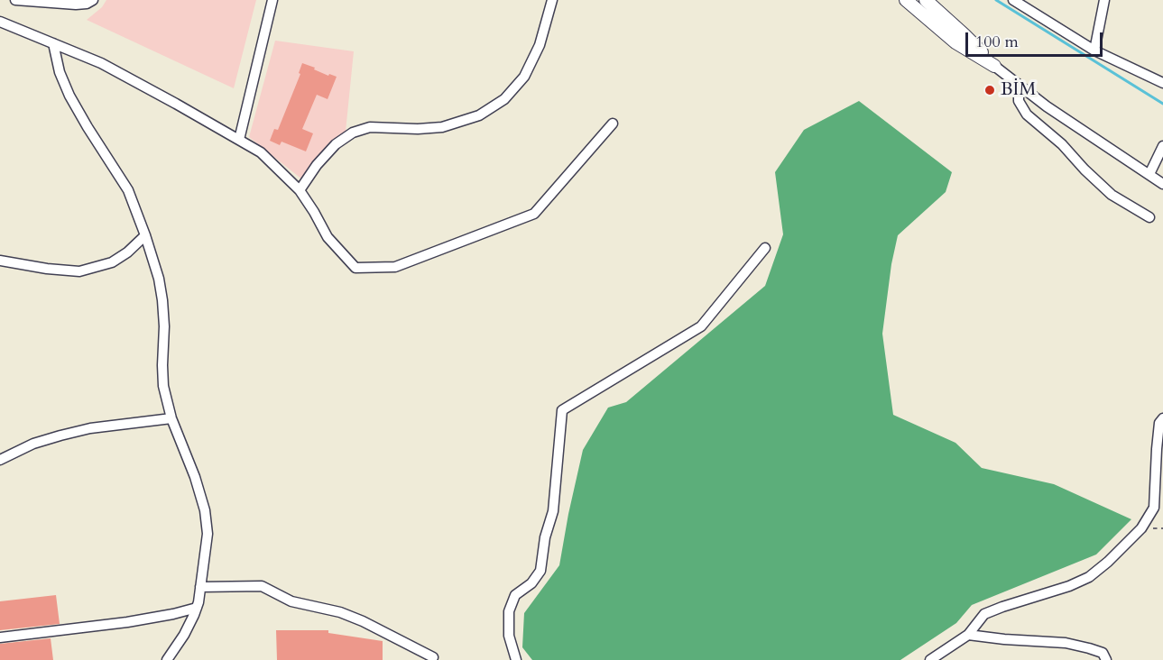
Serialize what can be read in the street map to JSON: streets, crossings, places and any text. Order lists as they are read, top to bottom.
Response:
{
  "places": ["BİM"],
  "scale_bar": "100 m"
}
